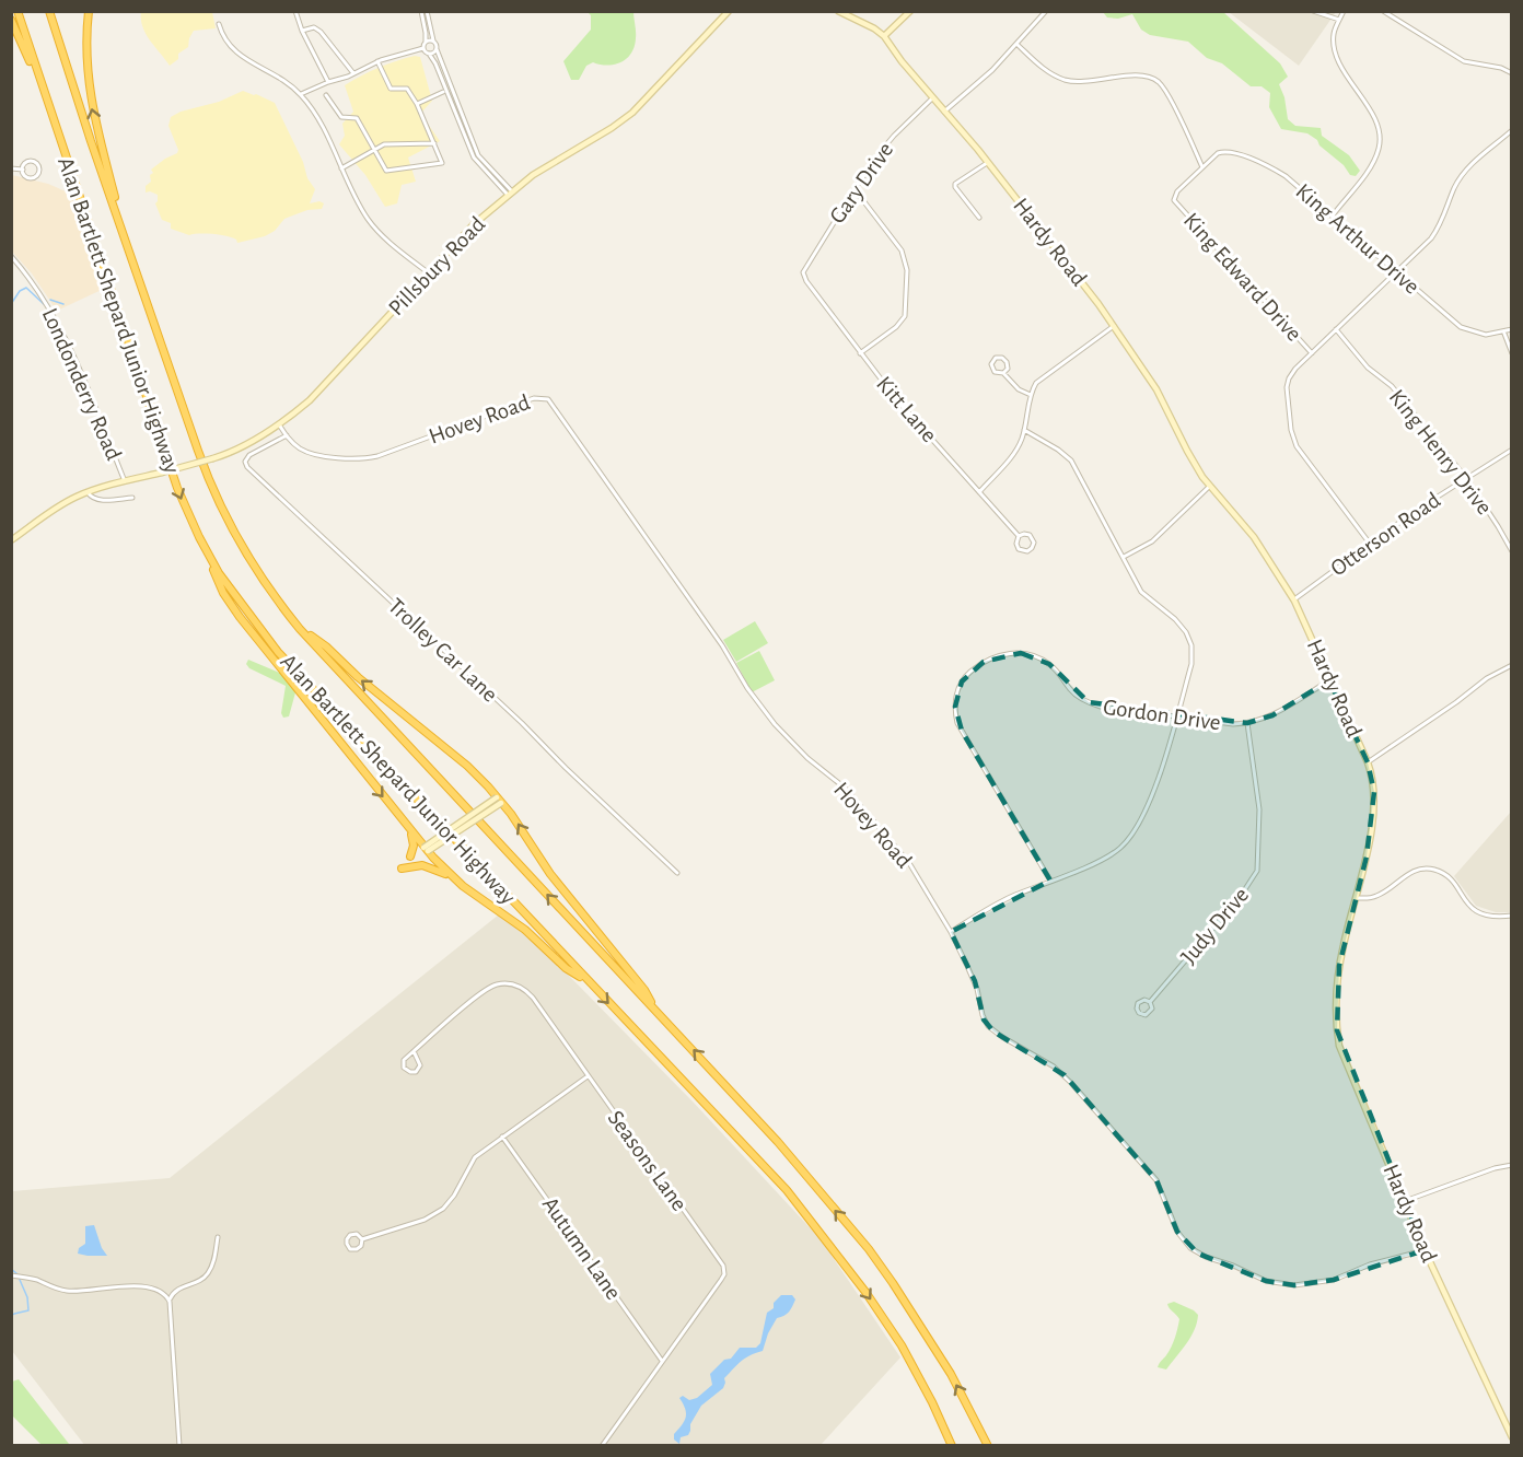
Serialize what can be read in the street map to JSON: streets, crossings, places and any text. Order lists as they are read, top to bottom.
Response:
{
  "streets": {
    "highway": ["Alan Bartlett Shepard Junior Highway"],
    "street": [
      "Gary Drive",
      "King Arthur Drive",
      "Hardy Road",
      "Pillsbury Road",
      "King Edward Drive",
      "Londonderry Road",
      "Kitt Lane",
      "Hovey Road",
      "King Henry Drive",
      "Otterson Road",
      "Trolley Car Lane",
      "Gordon Drive",
      "Judy Drive",
      "Seasons Lane",
      "Autumn Lane"
    ]
  },
  "crossings": [
    ["Gary Drive", "Hardy Road"],
    ["Gary Drive", "Kitt Lane"],
    ["King Arthur Drive", "King Edward Drive"],
    ["Hardy Road", "Hovey Road"],
    ["Hardy Road", "Otterson Road"],
    ["Hardy Road", "Gordon Drive"],
    ["Pillsbury Road", "Londonderry Road"],
    ["Pillsbury Road", "Hovey Road"],
    ["Hovey Road", "Trolley Car Lane"],
    ["King Henry Drive", "Otterson Road"],
    ["Gordon Drive", "Judy Drive"],
    ["Seasons Lane", "Autumn Lane"]
  ]
}
